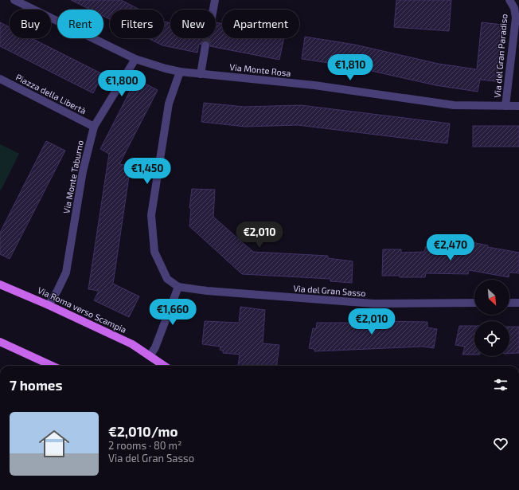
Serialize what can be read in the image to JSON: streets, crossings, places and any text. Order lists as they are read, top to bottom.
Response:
{
  "streets": {
    "main road": ["Via Roma verso Scampia"],
    "street": [
      "Via del Gran Paradiso",
      "Via Monte Rosa",
      "Piazza della Libertà",
      "Via Monte Taburno",
      "Via del Gran Sasso"
    ]
  },
  "crossings": [
    ["Via del Gran Paradiso", "Via Monte Rosa"],
    ["Via Monte Rosa", "Via Monte Taburno"],
    ["Piazza della Libertà", "Via Monte Taburno"],
    ["Via Monte Taburno", "Via Roma verso Scampia"]
  ],
  "north": "bottom right",
  "page": {
    "chip": [
      "Buy",
      "Rent",
      "Filters",
      "New",
      "Apartment"
    ],
    "price": [
      "€1,810",
      "€1,800",
      "€1,450",
      "€2,010",
      "€2,470",
      "€1,660",
      "€2,010"
    ],
    "heading": "7 homes",
    "list": [
      {
        "name": "€2,010/mo",
        "note": "2 rooms · 80 m² · Via del Gran Sasso"
      }
    ]
  }
}
